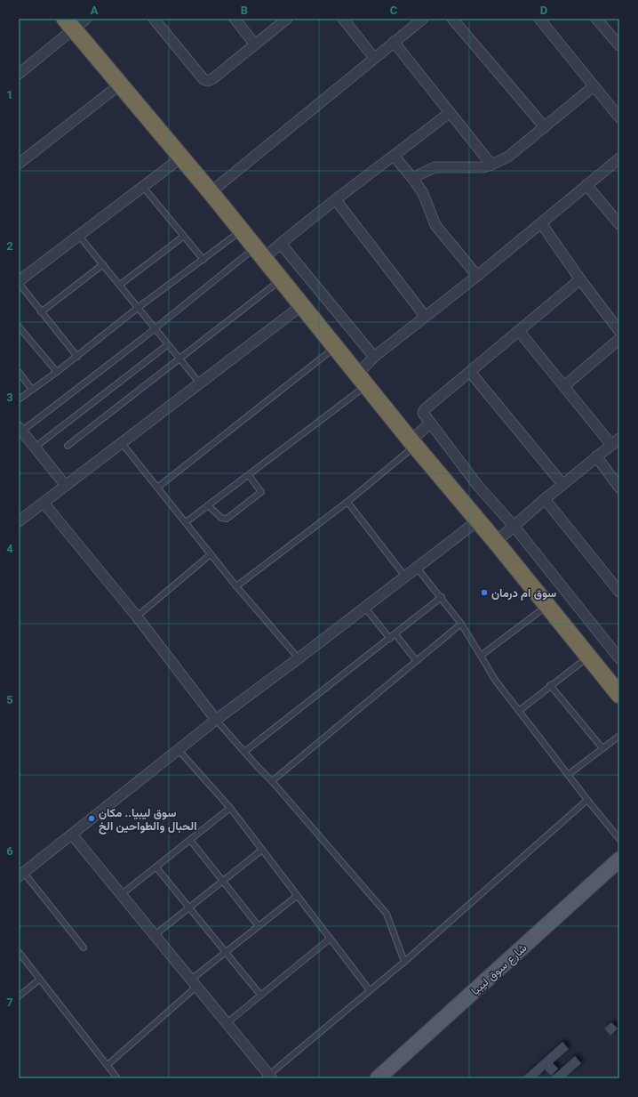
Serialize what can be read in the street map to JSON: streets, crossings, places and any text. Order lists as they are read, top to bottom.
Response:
{
  "streets": {
    "main road": ["شارع سوق ليبيا"]
  },
  "places": ["سوق ام درمان", "سوق ليبيا.. مكان الحبال والطواحين الخ"],
  "grid": {
    "columns": [
      "A",
      "B",
      "C",
      "D"
    ],
    "rows": [
      "1",
      "2",
      "3",
      "4",
      "5",
      "6",
      "7"
    ]
  }
}
